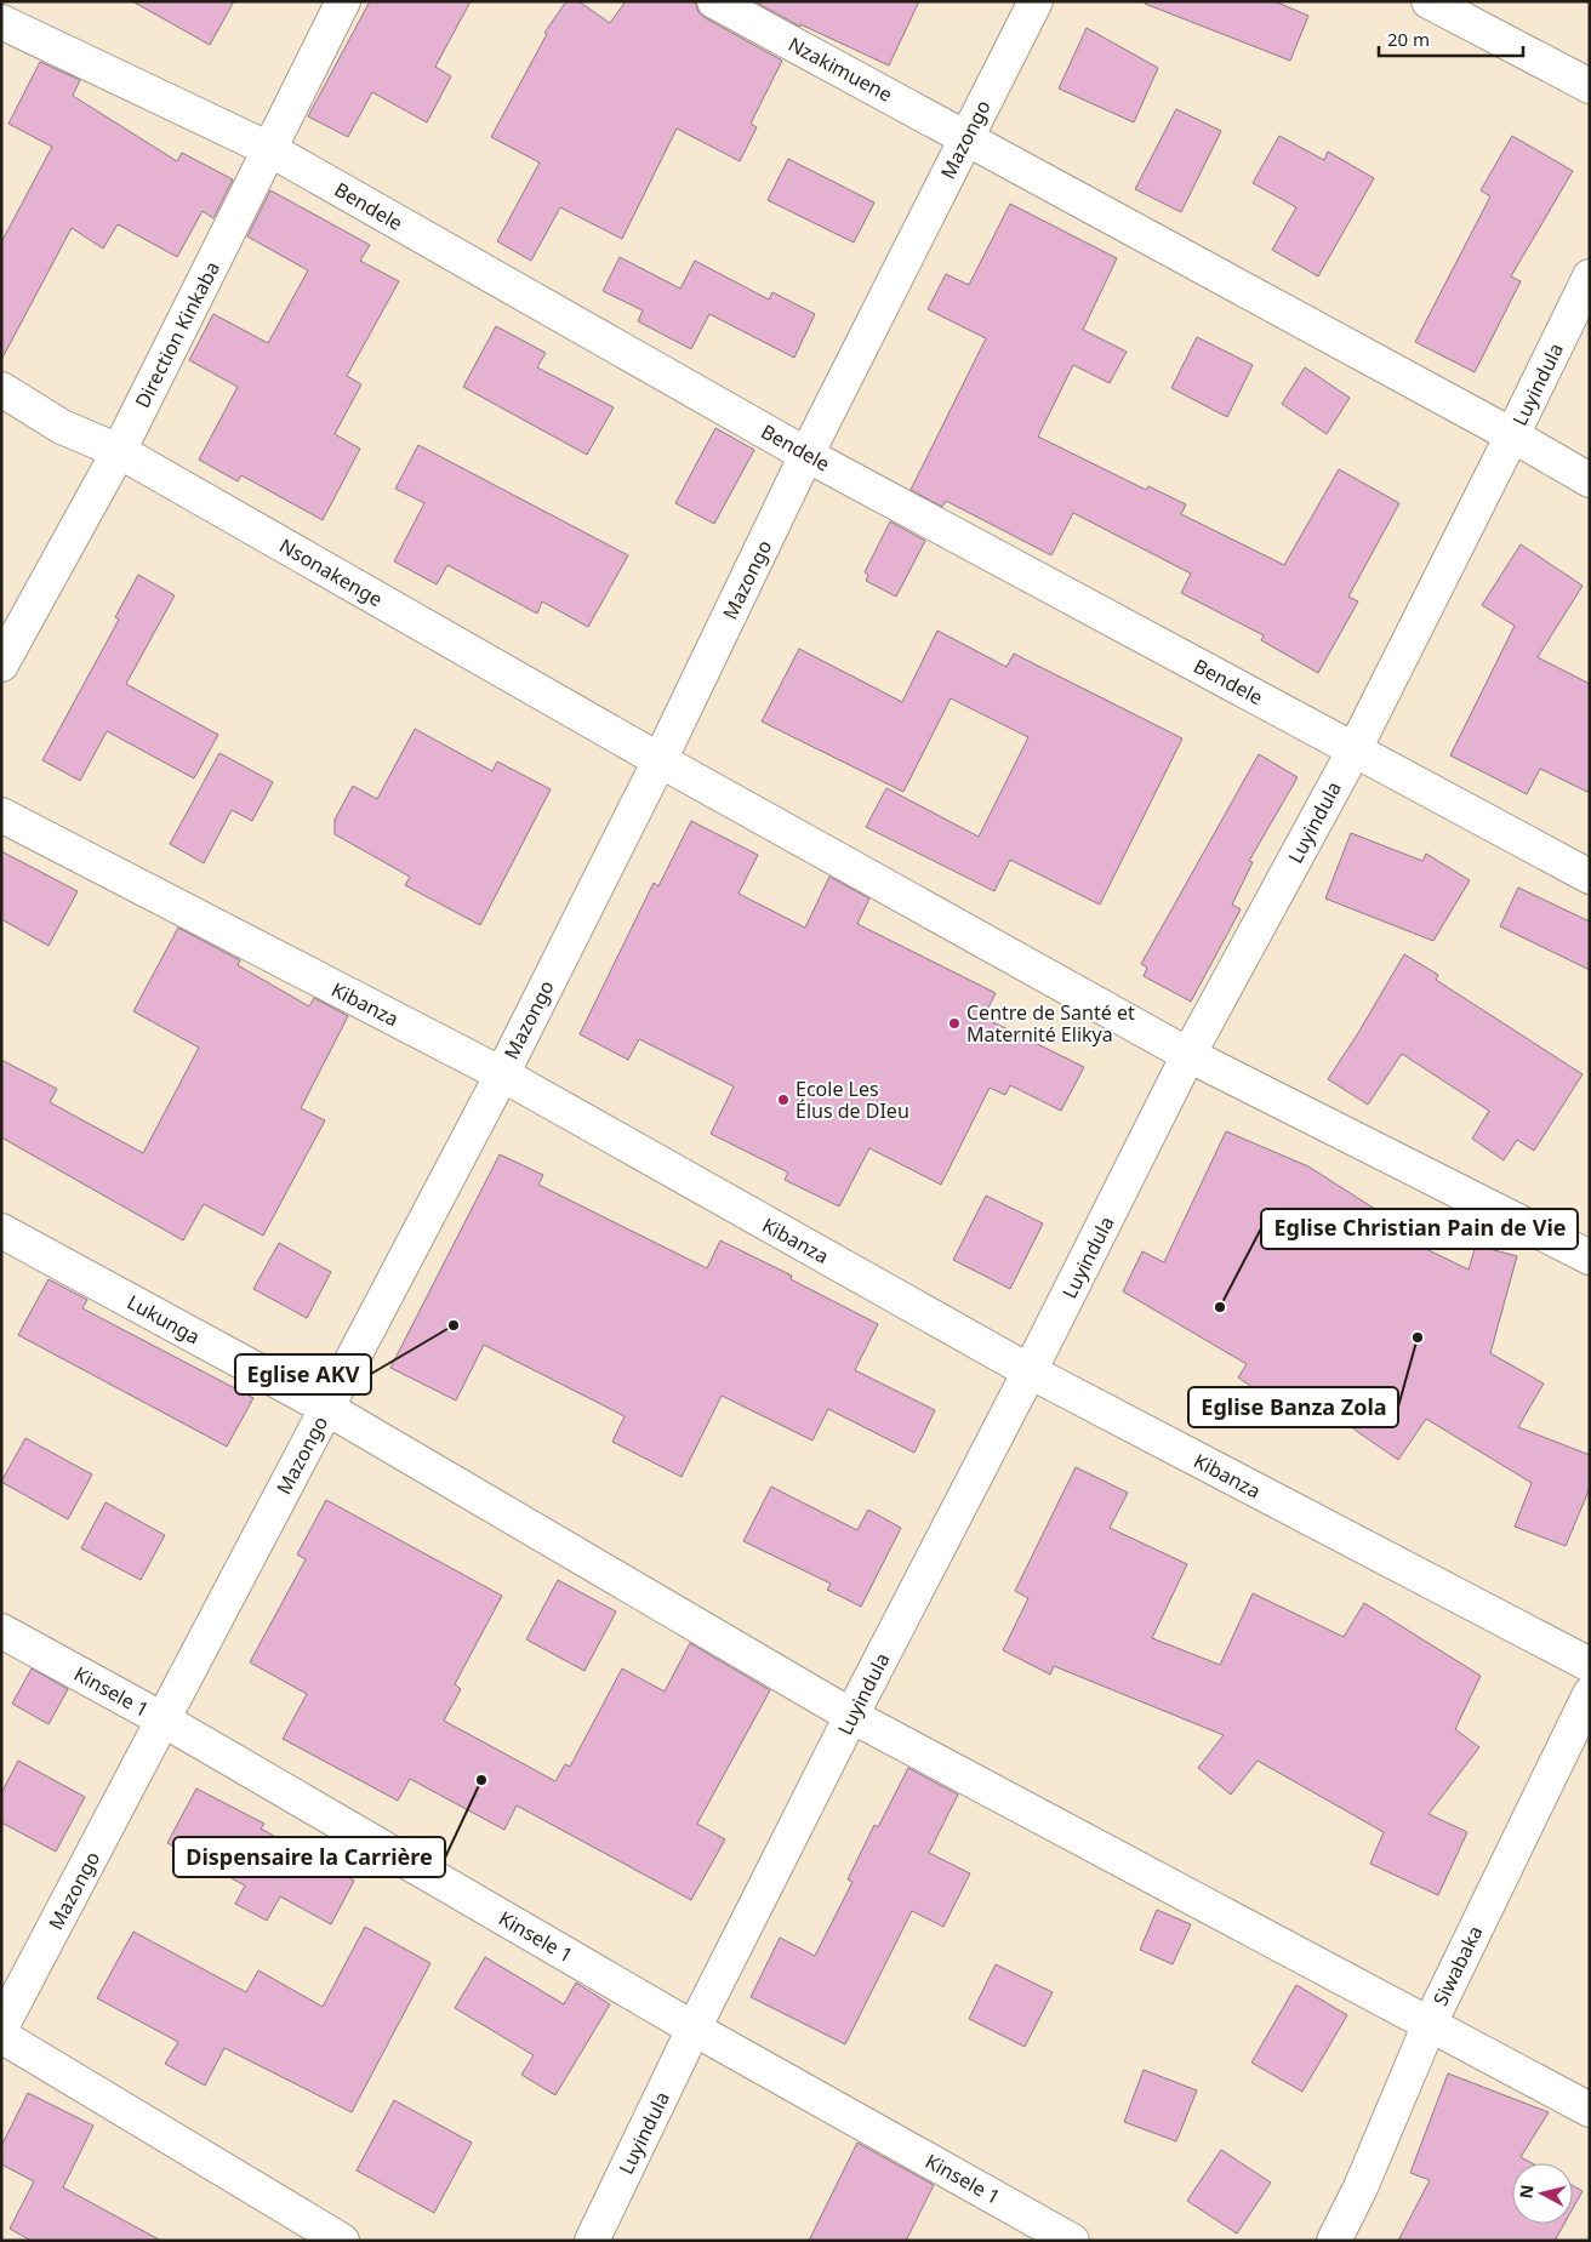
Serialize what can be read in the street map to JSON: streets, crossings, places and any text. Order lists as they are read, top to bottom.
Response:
{
  "streets": {
    "street": [
      "Nzakimuene",
      "Mazongo",
      "Bendele",
      "Direction Kinkaba",
      "Luyindula",
      "Nsonakenge",
      "Kibanza",
      "Lukunga",
      "Kinsele 1",
      "Siwabaka"
    ]
  },
  "crossings": [
    ["Nzakimuene", "Mazongo"],
    ["Nzakimuene", "Luyindula"],
    ["Mazongo", "Bendele"],
    ["Mazongo", "Nsonakenge"],
    ["Mazongo", "Kibanza"],
    ["Mazongo", "Lukunga"],
    ["Mazongo", "Kinsele 1"],
    ["Bendele", "Direction Kinkaba"],
    ["Bendele", "Luyindula"],
    ["Direction Kinkaba", "Nsonakenge"],
    ["Luyindula", "Nsonakenge"],
    ["Luyindula", "Kibanza"],
    ["Luyindula", "Lukunga"],
    ["Luyindula", "Kinsele 1"],
    ["Lukunga", "Siwabaka"]
  ],
  "places": [
    "Centre de Santé et Maternité Elikya",
    "Ecole Les Élus de DIeu",
    "Eglise Christian Pain de Vie",
    "Eglise AKV",
    "Eglise Banza Zola",
    "Dispensaire la Carrière"
  ],
  "scale_bar": "20 m",
  "north": "left"
}
